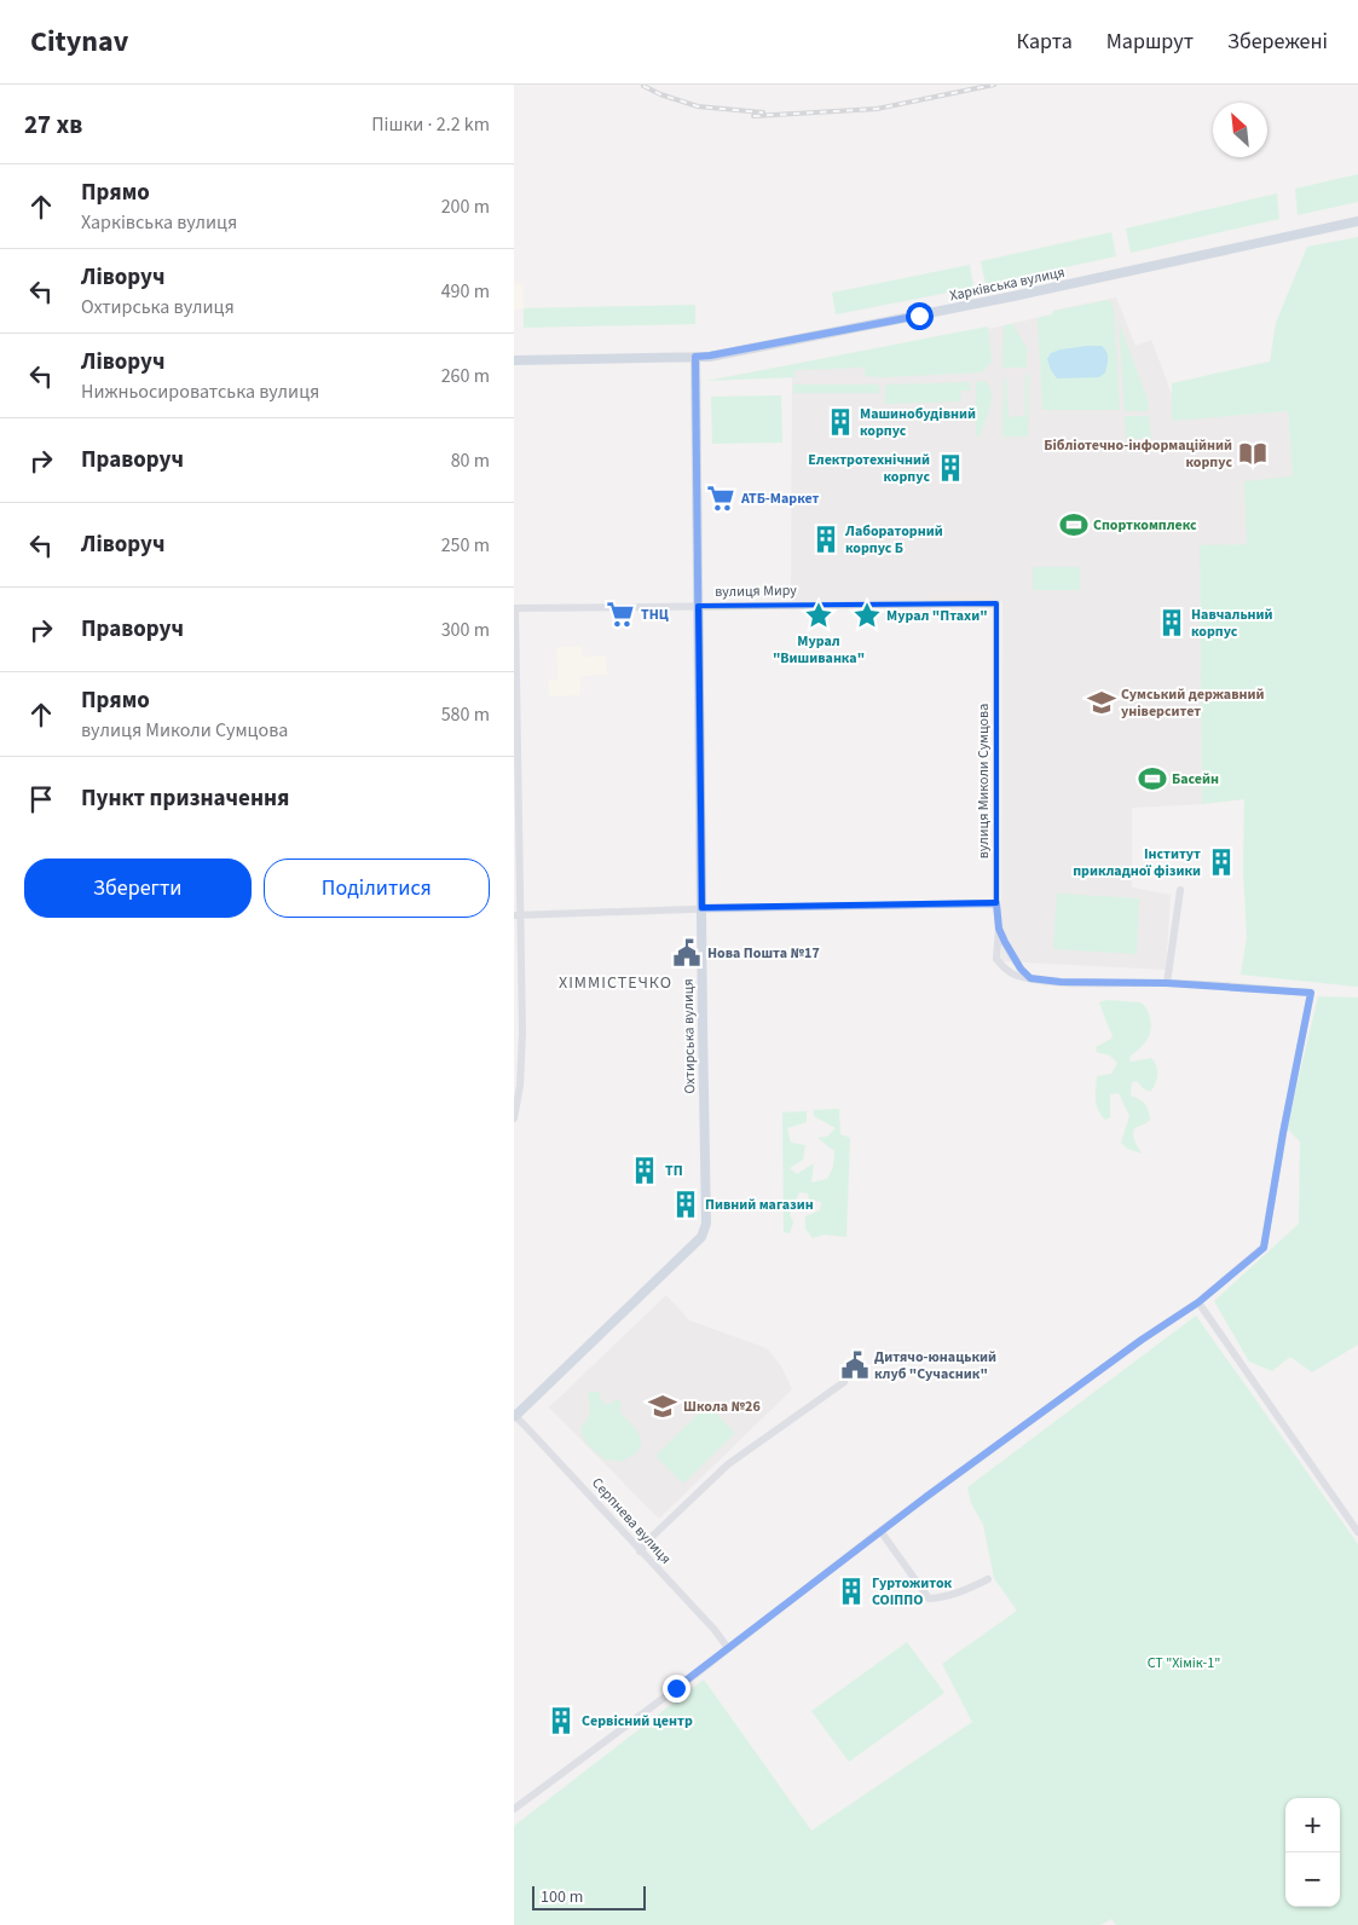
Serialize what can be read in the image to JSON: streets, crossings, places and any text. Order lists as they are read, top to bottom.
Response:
{
  "streets": {
    "main road": ["Харківська вулиця", "Охтирська вулиця"],
    "street": ["вулиця Миру", "вулиця Миколи Сумцова", "Серпнева вулиця"]
  },
  "crossings": [
    ["Харківська вулиця", "Охтирська вулиця"],
    ["вулиця Миру", "вулиця Миколи Сумцова"],
    ["вулиця Миру", "Охтирська вулиця"],
    ["Охтирська вулиця", "Серпнева вулиця"]
  ],
  "districts": ["ХІММІСТЕЧКО"],
  "parks": ["СТ \"Хімік-1\""],
  "places": {
    "building": [
      "Машинобудівний корпус",
      "Електротехнічний корпус",
      "Лабораторний корпус Б",
      "Навчальний корпус",
      "Інститут прикладної фізики",
      "ТП",
      "Пивний магазин",
      "Гуртожиток СОІППО",
      "Сервісний центр"
    ],
    "library": ["Бібліотечно-інформаційний корпус"],
    "supermarket": ["АТБ-Маркет", "ТНЦ"],
    "sports": ["Спорткомплекс", "Басейн"],
    "place": ["Мурал \"Вишиванка\"", "Мурал \"Птахи\""],
    "school or university": ["Сумський державний університет", "Школа №26"],
    "public building": ["Нова Пошта №17", "Дитячо-юнацький клуб \"Сучасник\""]
  },
  "scale_bar": "100 m",
  "north": "top left",
  "page": {
    "header": "Citynav",
    "nav": ["Карта", "Маршрут", "Збережені"],
    "heading": ["27 хв", "Пішки · 2.2 km"],
    "list": [
      ["Прямо", "Харківська вулиця", "200 m"],
      ["Ліворуч", "Охтирська вулиця", "490 m"],
      ["Ліворуч", "Нижньосироватська вулиця", "260 m"],
      ["Праворуч", "80 m"],
      ["Ліворуч", "250 m"],
      ["Праворуч", "300 m"],
      ["Прямо", "вулиця Миколи Сумцова", "580 m"],
      "Пункт призначення"
    ],
    "buttons": ["Зберегти", "Поділитися"],
    "map_buttons": ["+", "−"],
    "scale": "100 m"
  }
}
